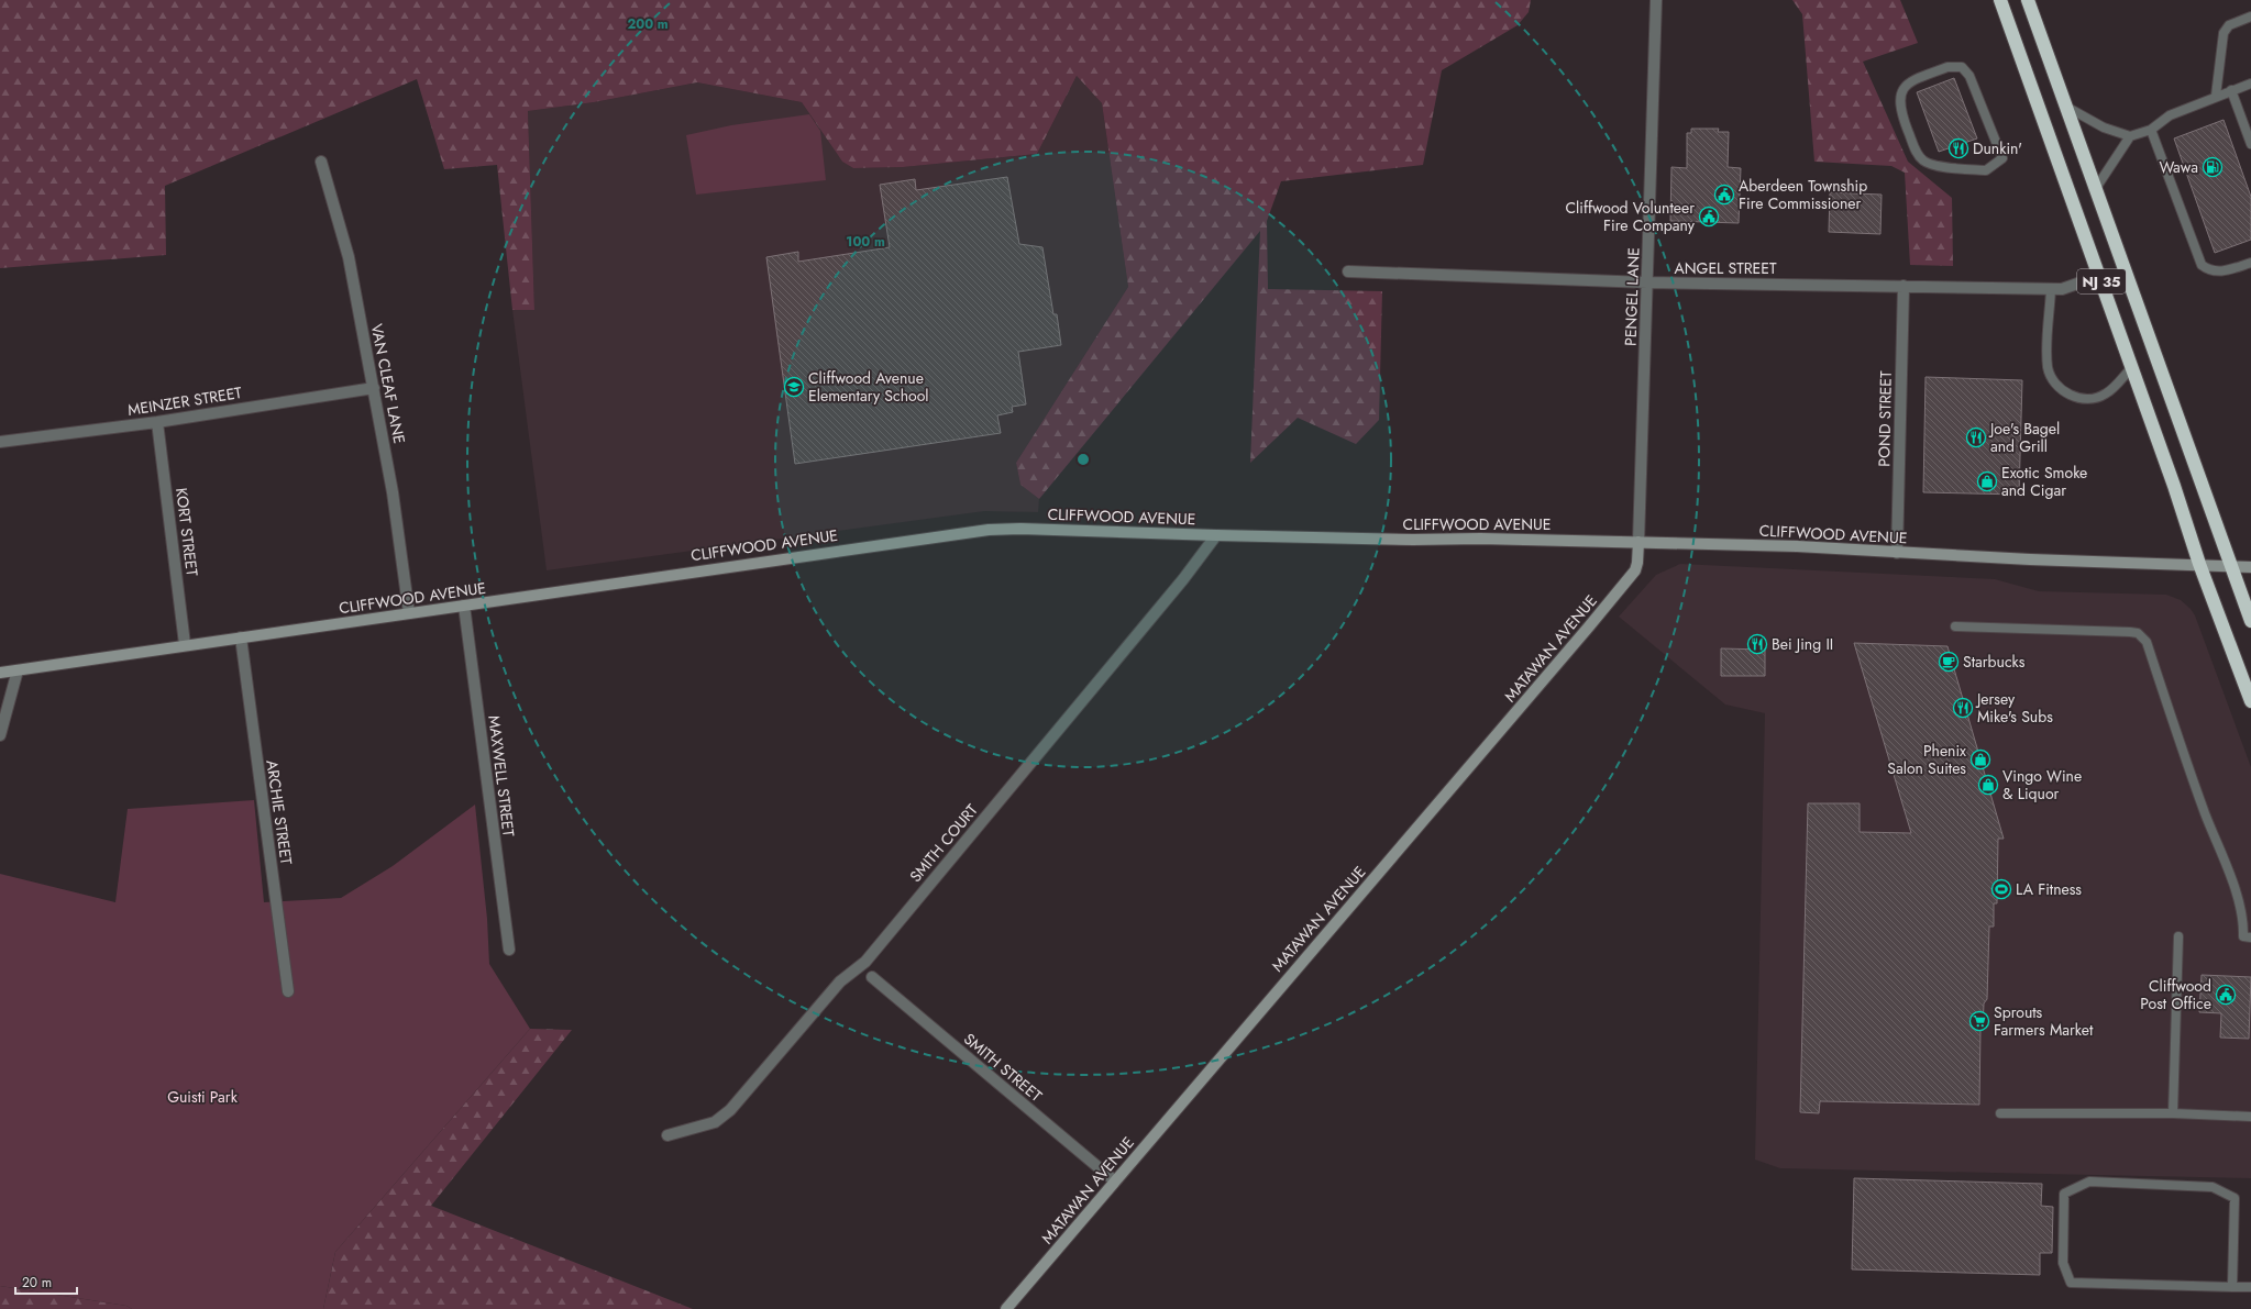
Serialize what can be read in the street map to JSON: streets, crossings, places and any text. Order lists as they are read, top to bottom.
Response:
{
  "streets": {
    "highway": ["NJ 35"],
    "main road": ["CLIFFWOOD AVENUE", "MATAWAN AVENUE"],
    "street": [
      "ANGEL STREET",
      "PENGEL LANE",
      "VAN CLEAF LANE",
      "MEINZER STREET",
      "POND STREET",
      "KORT STREET",
      "MAXWELL STREET",
      "ARCHIE STREET",
      "SMITH COURT",
      "SMITH STREET"
    ]
  },
  "crossings": [
    ["ANGEL STREET", "NJ 35"],
    ["ANGEL STREET", "PENGEL LANE"],
    ["ANGEL STREET", "POND STREET"],
    ["NJ 35", "CLIFFWOOD AVENUE"],
    ["PENGEL LANE", "CLIFFWOOD AVENUE"],
    ["PENGEL LANE", "MATAWAN AVENUE"],
    ["VAN CLEAF LANE", "MEINZER STREET"],
    ["VAN CLEAF LANE", "CLIFFWOOD AVENUE"],
    ["MEINZER STREET", "KORT STREET"],
    ["POND STREET", "CLIFFWOOD AVENUE"],
    ["CLIFFWOOD AVENUE", "KORT STREET"],
    ["CLIFFWOOD AVENUE", "MATAWAN AVENUE"],
    ["CLIFFWOOD AVENUE", "MAXWELL STREET"],
    ["CLIFFWOOD AVENUE", "ARCHIE STREET"],
    ["CLIFFWOOD AVENUE", "SMITH COURT"],
    ["MATAWAN AVENUE", "SMITH STREET"]
  ],
  "parks": ["Guisti Park"],
  "places": {
    "restaurant": [
      "Dunkin'",
      "Joe's Bagel and Grill",
      "Bei Jing II",
      "Jersey Mike's Subs"
    ],
    "fuel station": ["Wawa"],
    "public building": ["Aberdeen Township Fire Commissioner", "Cliffwood Volunteer Fire Company", "Cliffwood Post Office"],
    "school or university": ["Cliffwood Avenue Elementary School"],
    "shop": ["Exotic Smoke and Cigar", "Phenix Salon Suites", "Vingo Wine & Liquor"],
    "cafe": ["Starbucks"],
    "sports": ["LA Fitness"],
    "supermarket": ["Sprouts Farmers Market"]
  },
  "scale_bar": "20 m",
  "rings": ["200 m", "100 m"]
}
